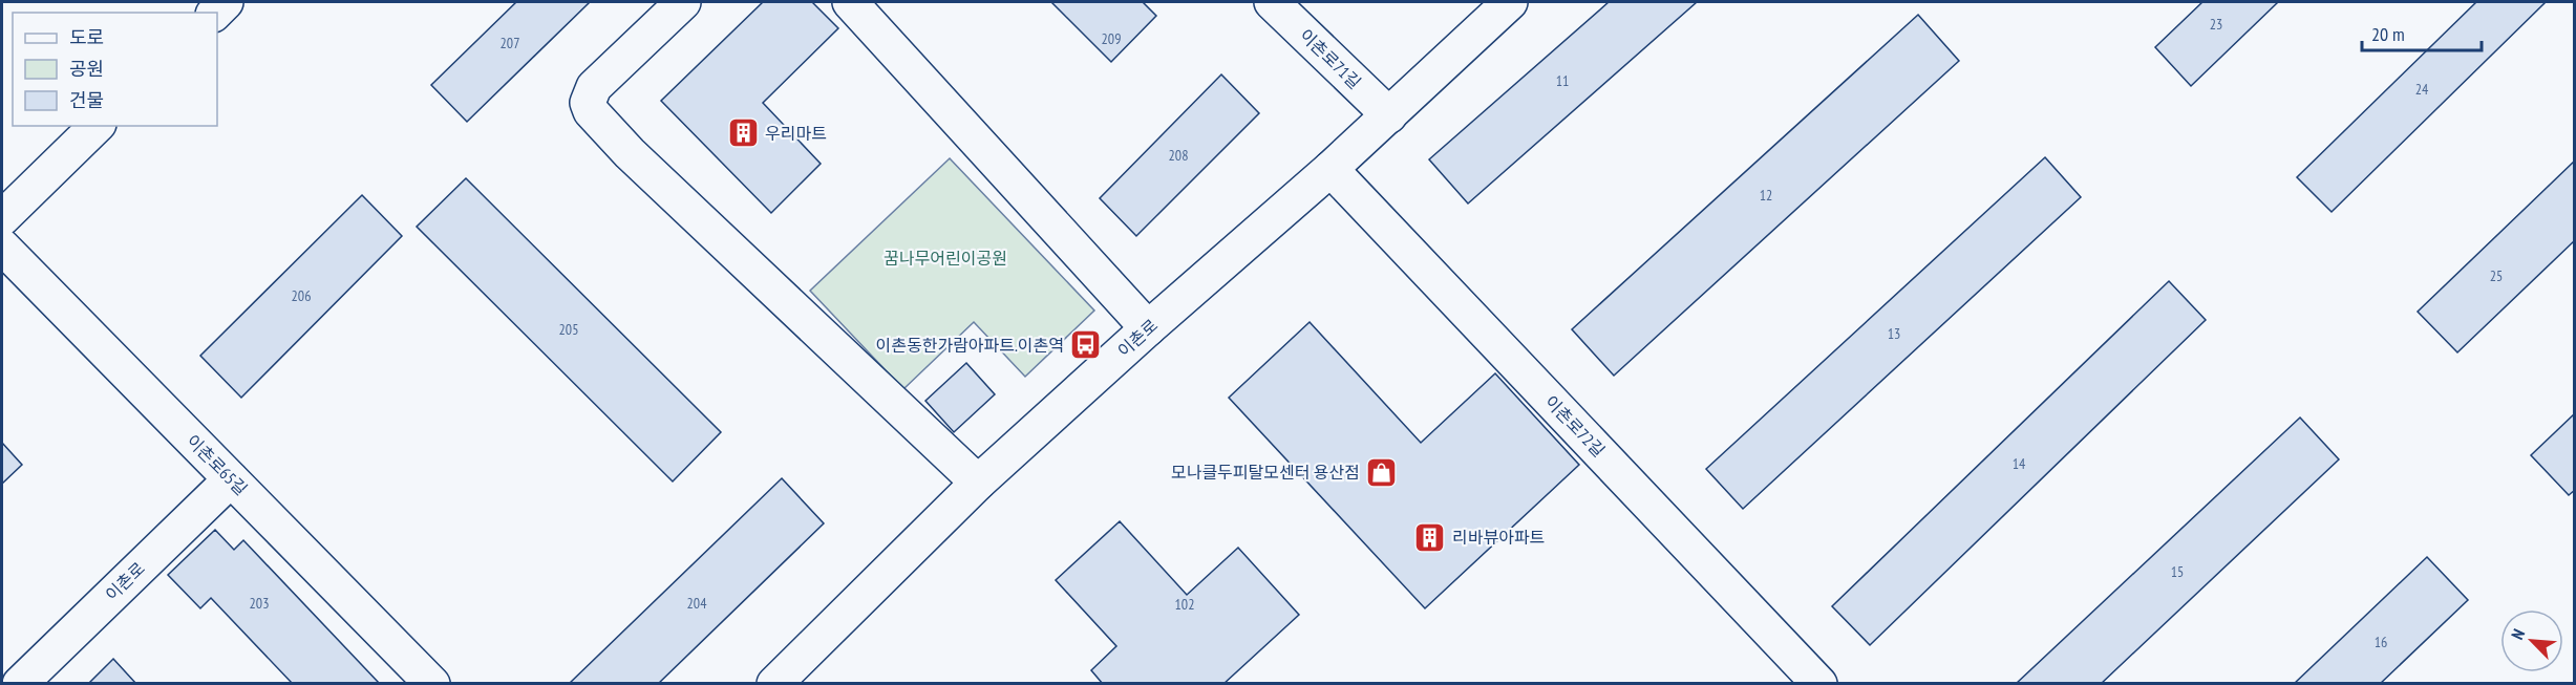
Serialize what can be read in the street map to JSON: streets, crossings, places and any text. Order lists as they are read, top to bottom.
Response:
{
  "streets": {
    "street": [
      "이촌로71길",
      "이촌로",
      "이촌로72길",
      "이촌로65길"
    ]
  },
  "crossings": [
    ["이촌로71길", "이촌로"],
    ["이촌로", "이촌로72길"],
    ["이촌로", "이촌로65길"]
  ],
  "parks": ["꿈나무어린이공원"],
  "places": {
    "building": ["우리마트", "리바뷰아파트"],
    "bus stop": ["이촌동한가람아파트.이촌역"],
    "shop": ["모나클두피탈모센터 용산점"]
  },
  "house_numbers": [
    "23",
    "209",
    "207",
    "11",
    "24",
    "208",
    "12",
    "25",
    "206",
    "205",
    "13",
    "14",
    "15",
    "203",
    "204",
    "102",
    "16"
  ],
  "legend": ["도로", "공원", "건물"],
  "scale_bar": "20 m",
  "north": "top left"
}
